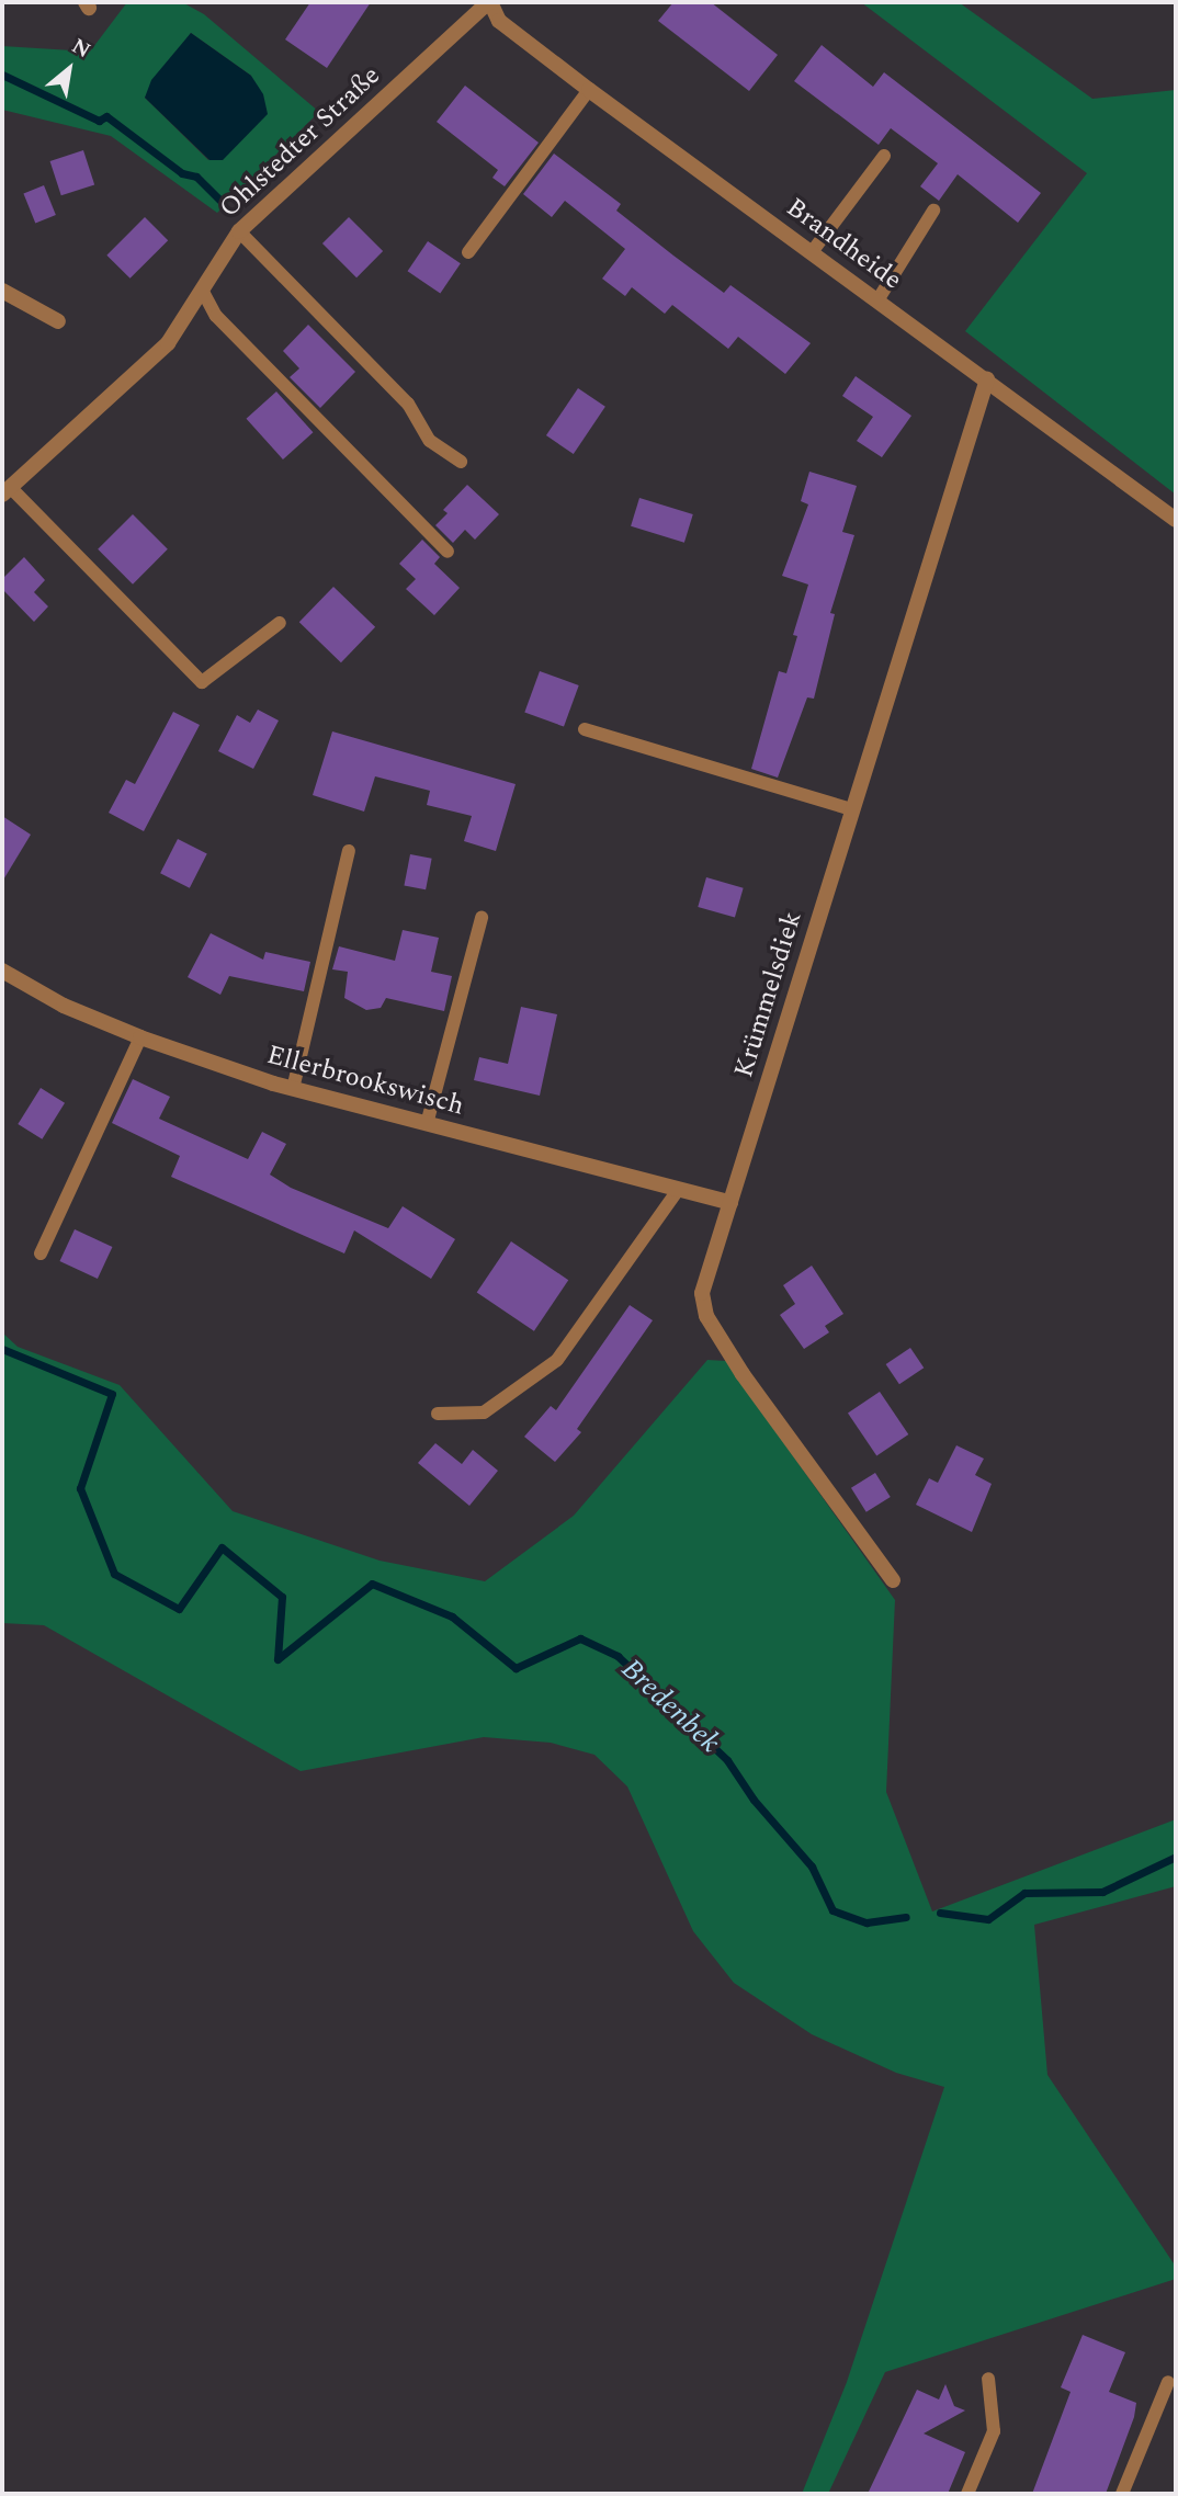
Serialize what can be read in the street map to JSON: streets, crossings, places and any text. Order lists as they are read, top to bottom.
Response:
{
  "streets": {
    "street": [
      "Ohlstedter Straße",
      "Brandheide",
      "Krümmelsdiek",
      "Ellerbrookswisch"
    ]
  },
  "crossings": [
    ["Ohlstedter Straße", "Brandheide"],
    ["Brandheide", "Krümmelsdiek"],
    ["Krümmelsdiek", "Ellerbrookswisch"]
  ],
  "water": ["Bredenbek"],
  "north": "top right"
}
